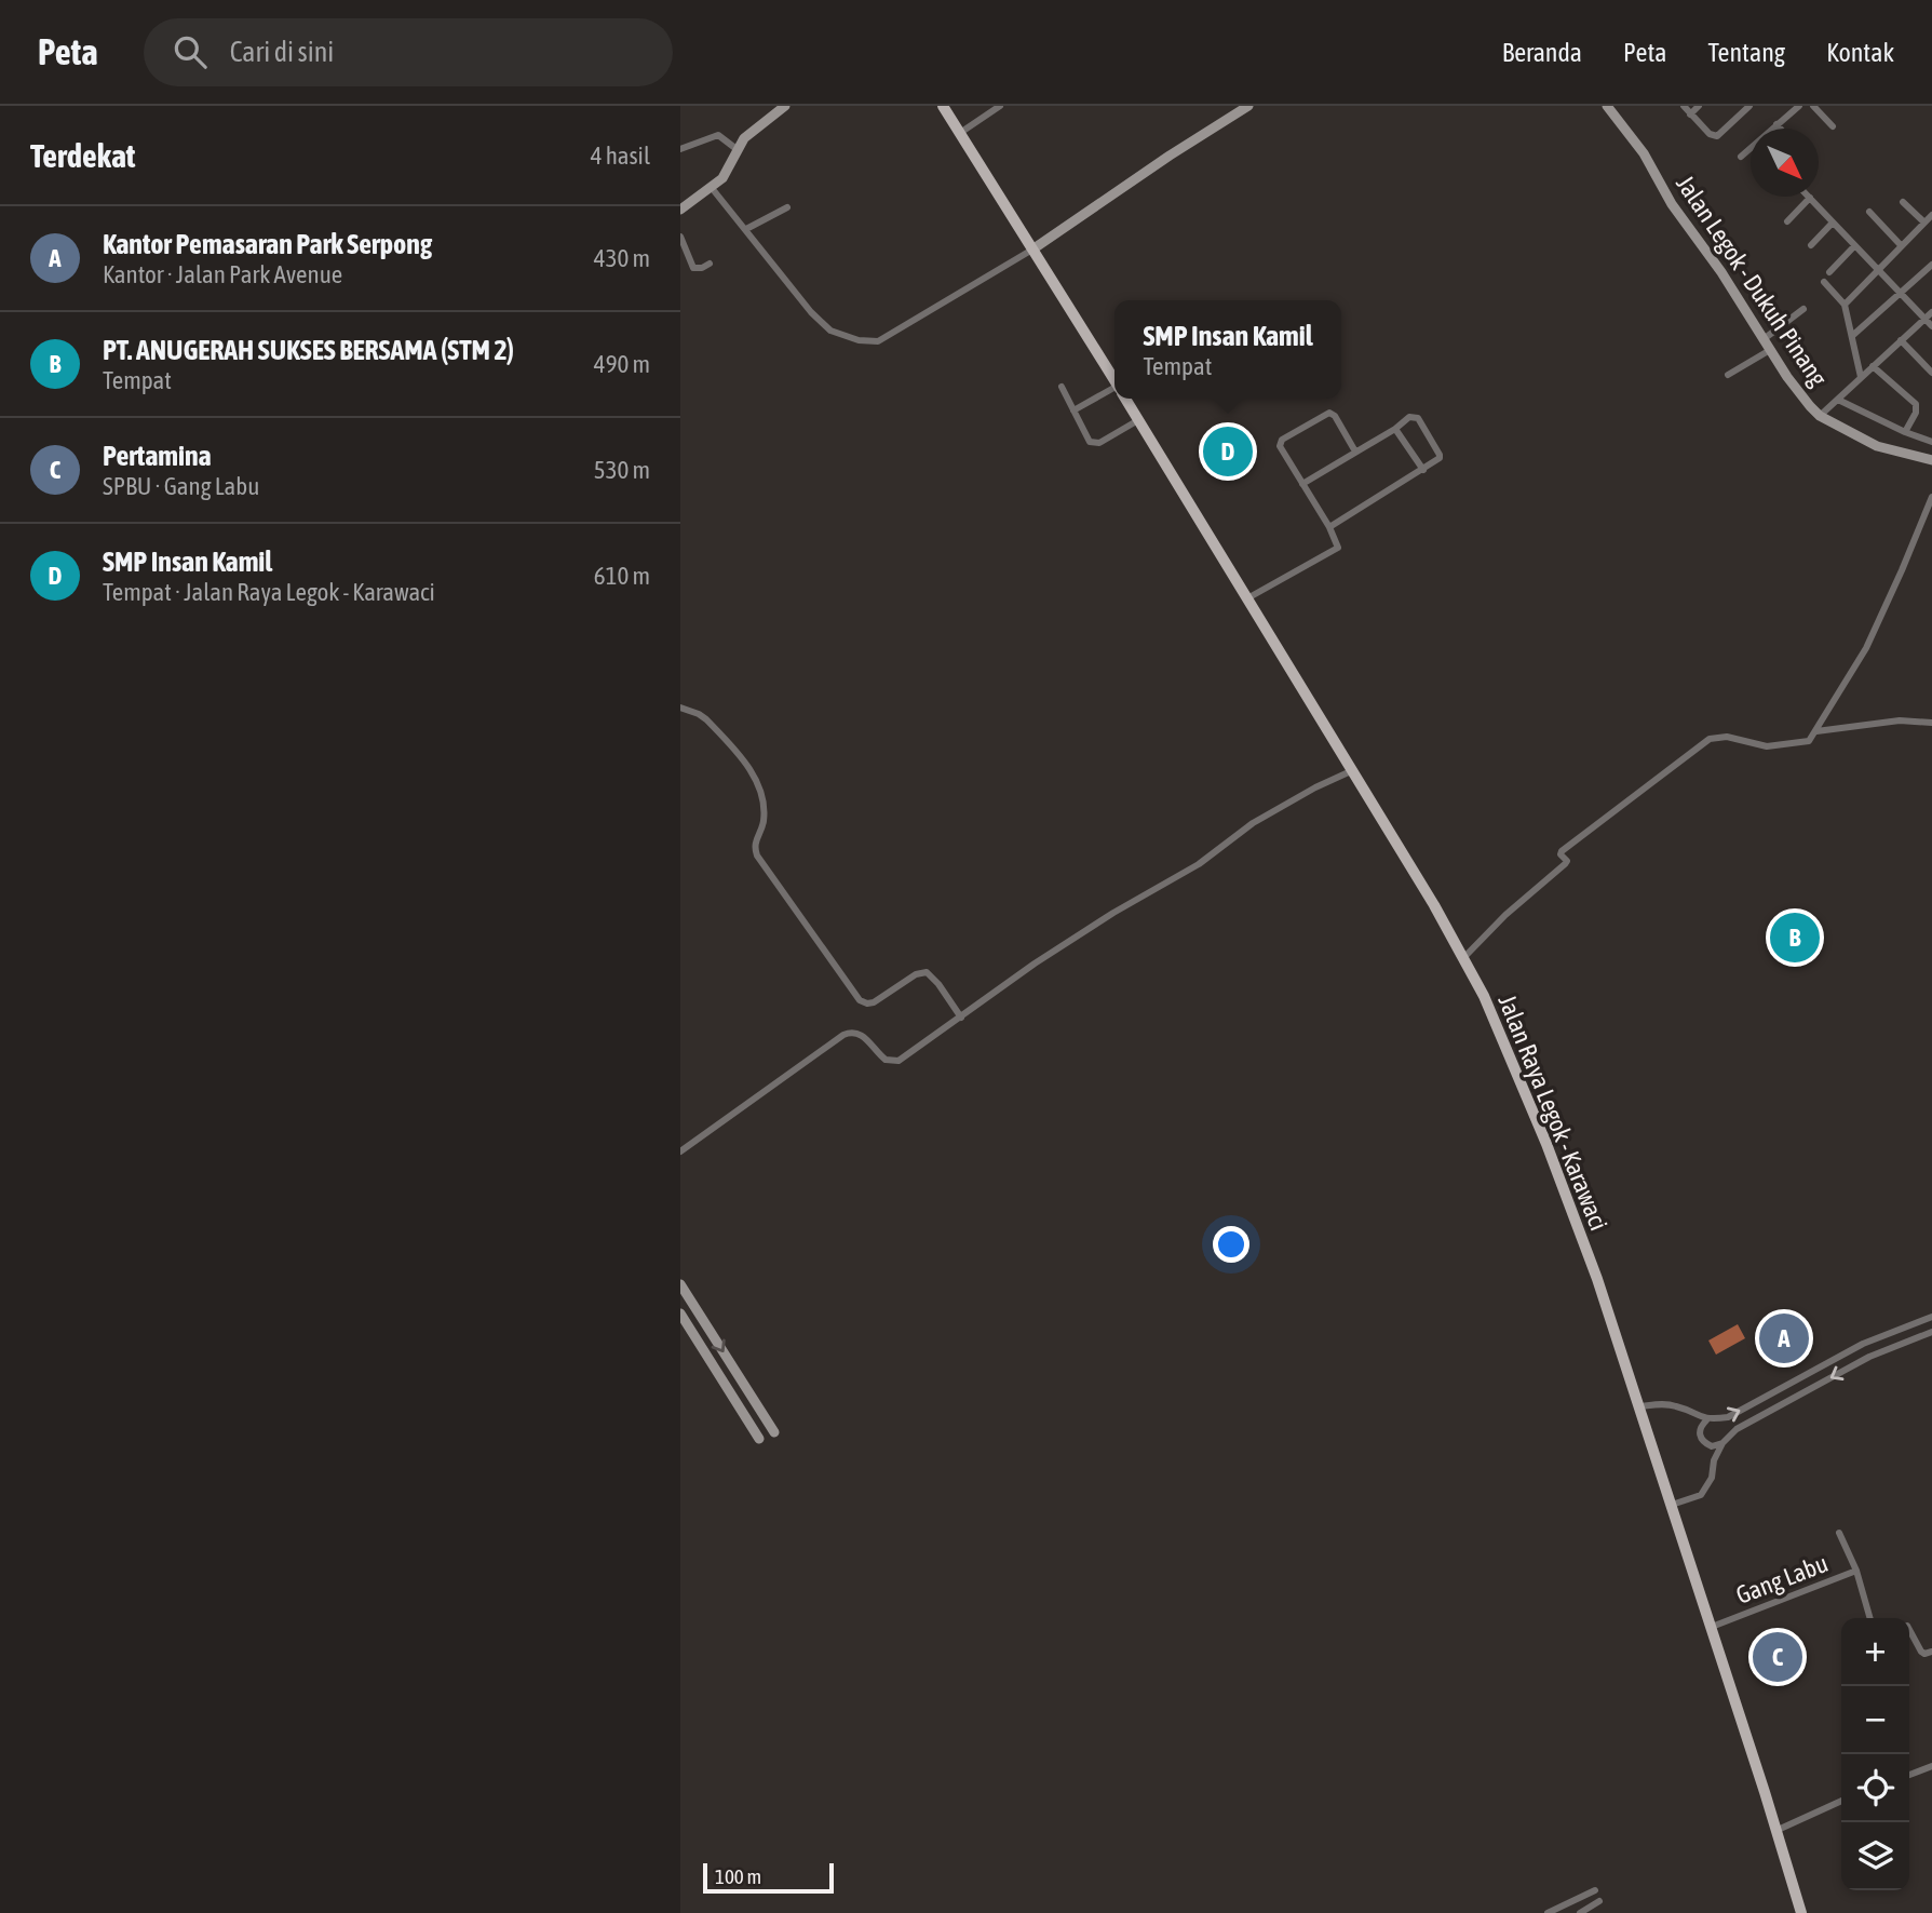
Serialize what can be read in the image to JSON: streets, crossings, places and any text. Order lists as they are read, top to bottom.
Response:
{
  "streets": {
    "main road": ["Jalan Raya Legok - Karawaci"],
    "street": ["Jalan Legok - Dukuh Pinang", "Gang Labu"]
  },
  "crossings": [
    ["Jalan Raya Legok - Karawaci", "Gang Labu"]
  ],
  "scale_bar": "100 m",
  "north": "bottom right",
  "page": {
    "header": "Peta",
    "search": "Cari di sini",
    "nav": [
      "Beranda",
      "Peta",
      "Tentang",
      "Kontak"
    ],
    "heading": ["Terdekat", "4 hasil"],
    "list": [
      {
        "mark": "A",
        "name": "Kantor Pemasaran Park Serpong",
        "note": "Kantor · Jalan Park Avenue",
        "value": "430 m"
      },
      {
        "mark": "B",
        "name": "PT. ANUGERAH SUKSES BERSAMA (STM 2)",
        "note": "Tempat",
        "value": "490 m"
      },
      {
        "mark": "C",
        "name": "Pertamina",
        "note": "SPBU · Gang Labu",
        "value": "530 m"
      },
      {
        "mark": "D",
        "name": "SMP Insan Kamil",
        "note": "Tempat · Jalan Raya Legok - Karawaci",
        "value": "610 m"
      }
    ],
    "popup": ["SMP Insan Kamil", "Tempat"],
    "pins": [
      "D",
      "B",
      "A",
      "C"
    ],
    "map_buttons": ["+", "−"],
    "scale": "100 m"
  }
}
